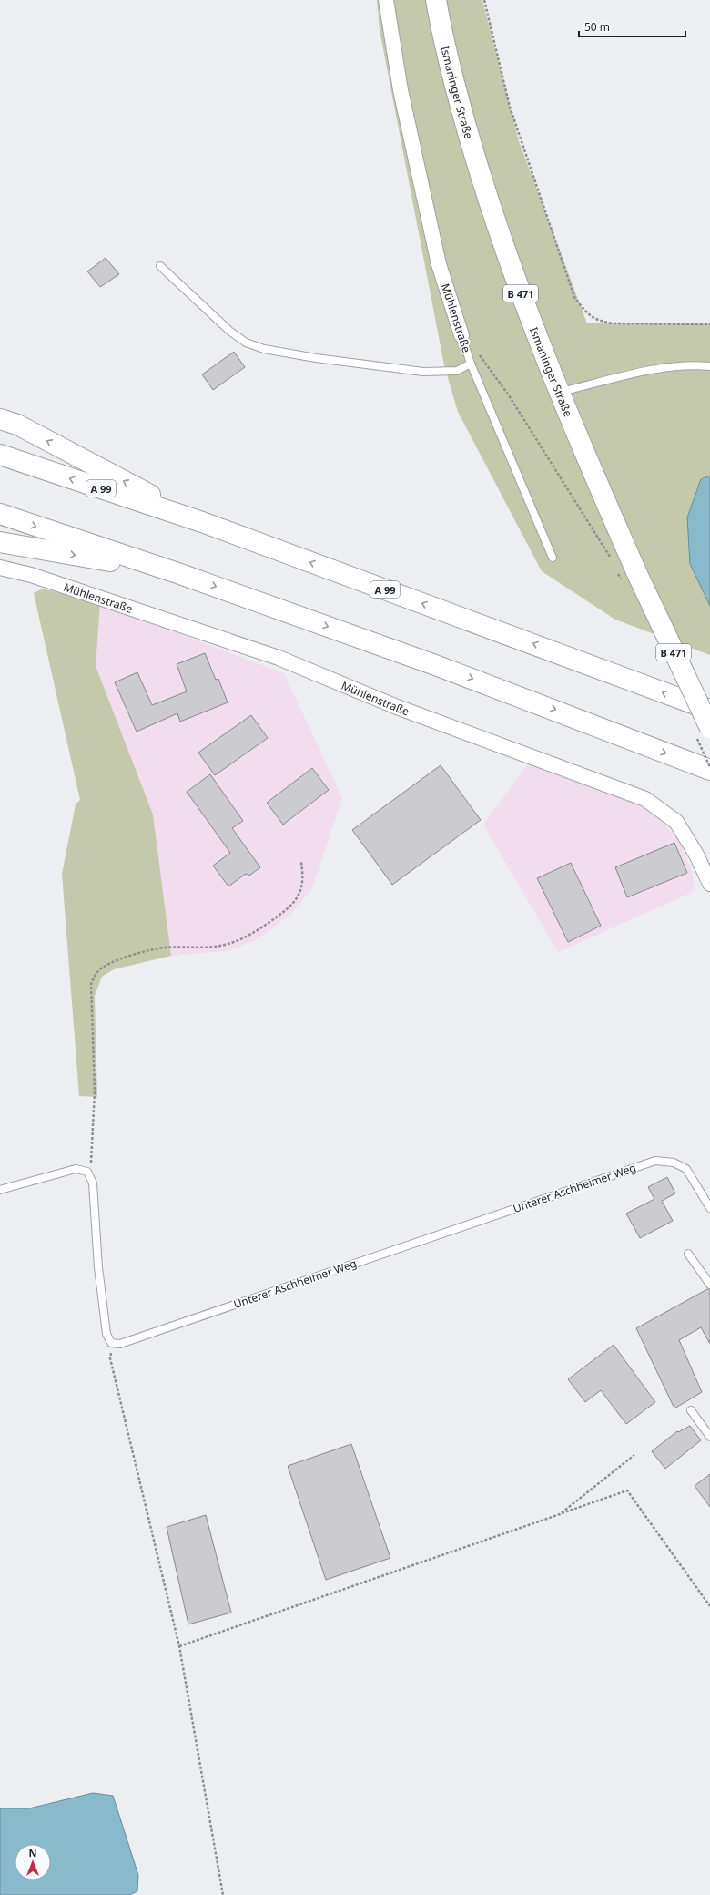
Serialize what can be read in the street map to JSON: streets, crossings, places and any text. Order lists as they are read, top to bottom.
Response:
{
  "streets": {
    "main road": ["Ismaninger Straße", "B 471", "A 99"],
    "street": ["Mühlenstraße"],
    "lane": ["Unterer Aschheimer Weg"]
  },
  "scale_bar": "50 m",
  "north": "top"
}
